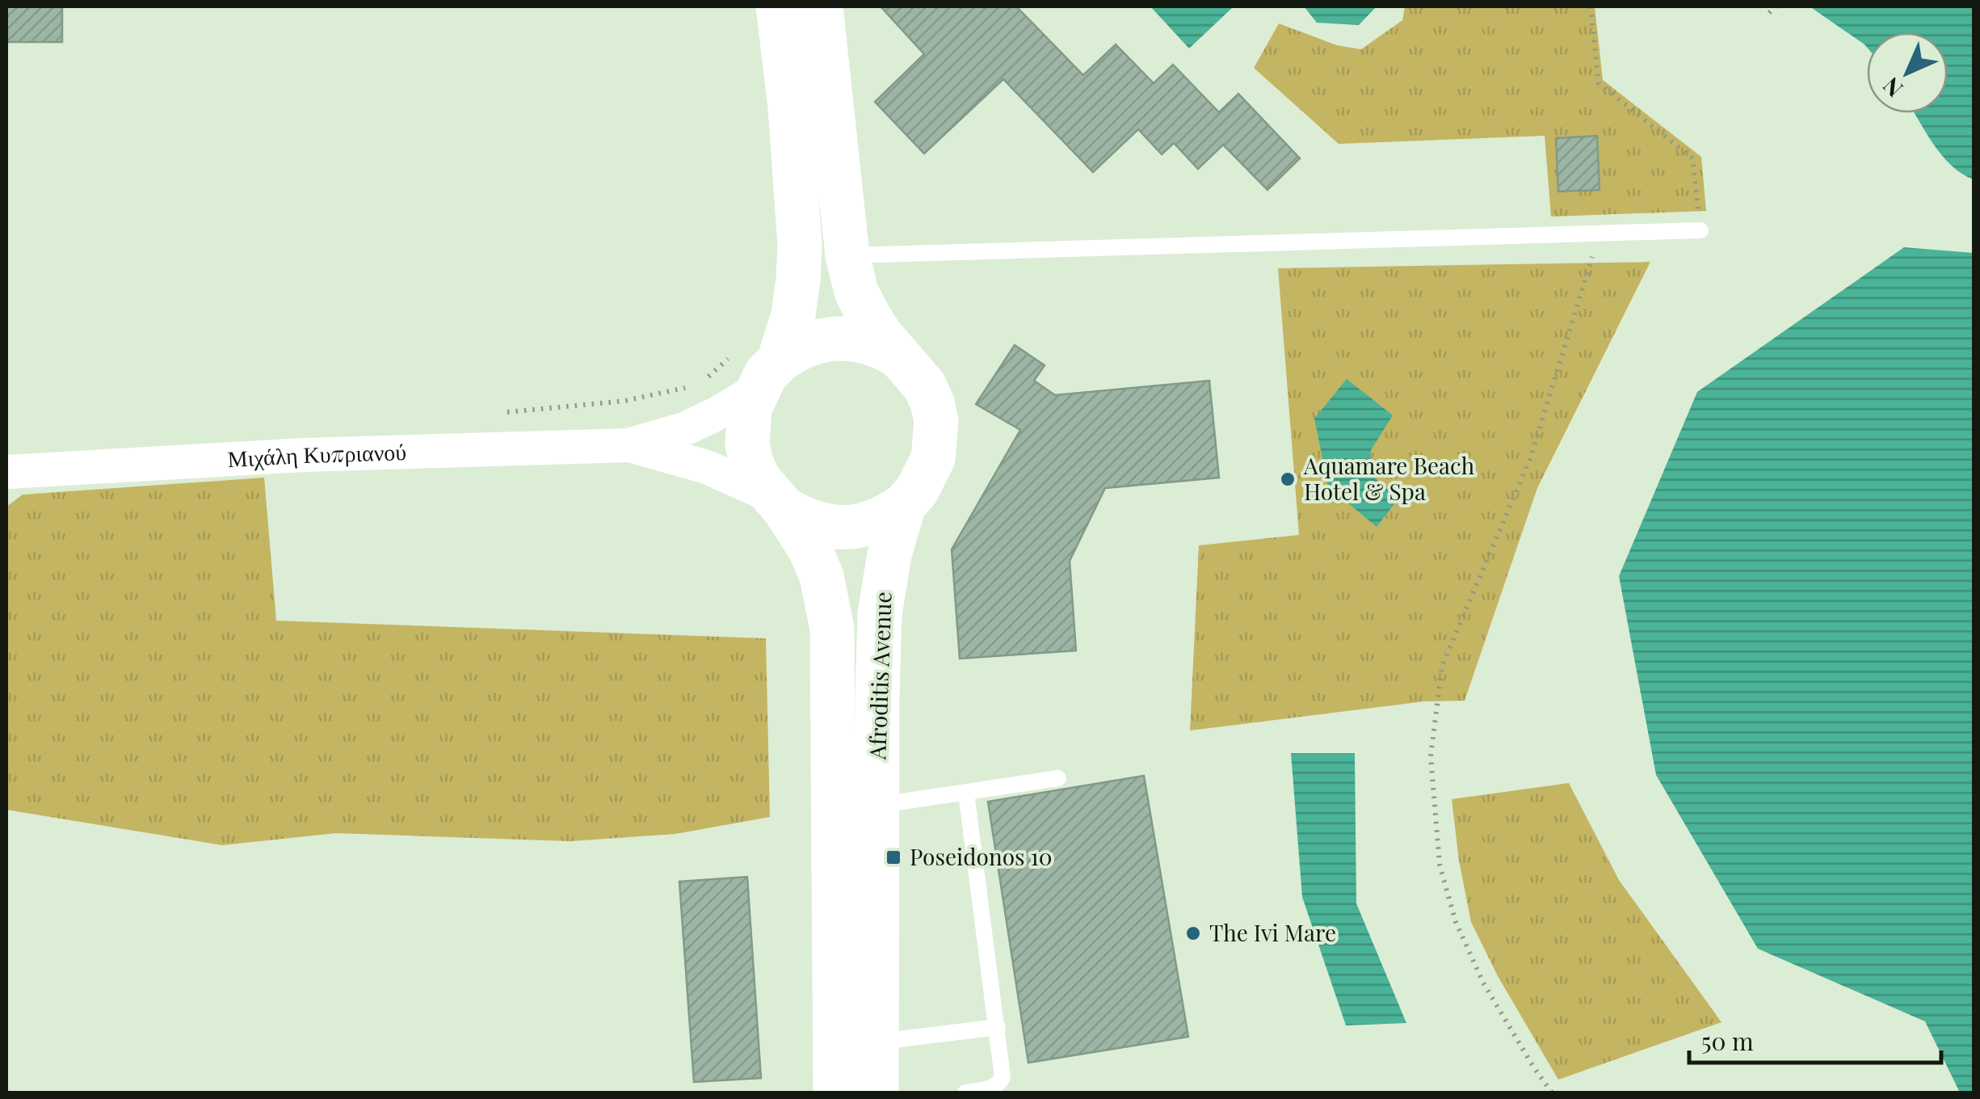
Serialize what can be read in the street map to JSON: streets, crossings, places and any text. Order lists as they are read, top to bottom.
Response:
{
  "streets": {
    "main road": ["Afroditis Avenue"],
    "street": ["Μιχάλη Κυπριανού"]
  },
  "crossings": [
    ["Μιχάλη Κυπριανού", "Afroditis Avenue"]
  ],
  "places": {
    "other": ["Aquamare Beach Hotel & Spa", "The Ivi Mare"],
    "transit": ["Poseidonos 10"]
  },
  "scale_bar": "50 m",
  "north": "bottom left"
}
